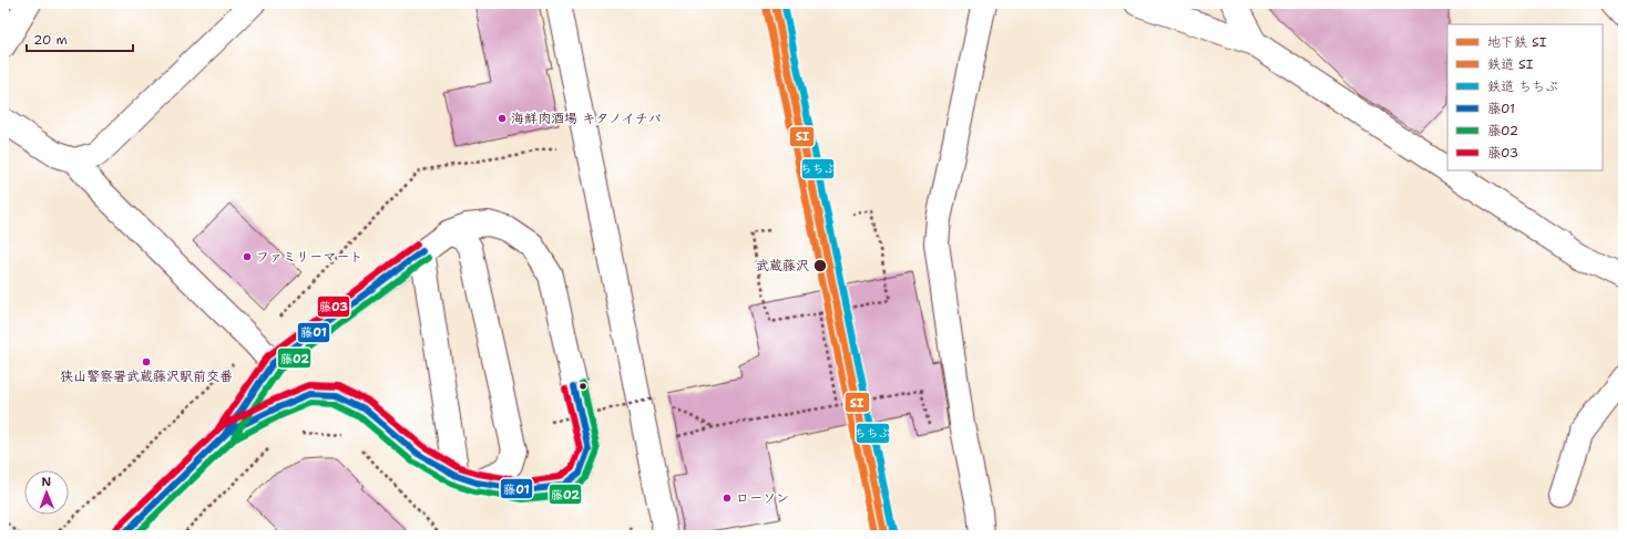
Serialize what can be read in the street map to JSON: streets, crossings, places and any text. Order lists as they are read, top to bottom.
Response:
{
  "places": [
    "海鮮肉酒場 キタノイチバ",
    "ファミリーマート",
    "武蔵藤沢",
    "狭山警察署武蔵藤沢駅前交番",
    "ローソン"
  ],
  "lines": [
    "metro line SI",
    "rail line ちちぶ",
    "rail line SI",
    "transit line 藤03",
    "transit line 藤01",
    "transit line 藤02"
  ],
  "legend": [
    "地下鉄 SI",
    "鉄道 SI",
    "鉄道 ちちぶ",
    "藤01",
    "藤02",
    "藤03"
  ],
  "scale_bar": "20 m",
  "north": "top"
}
